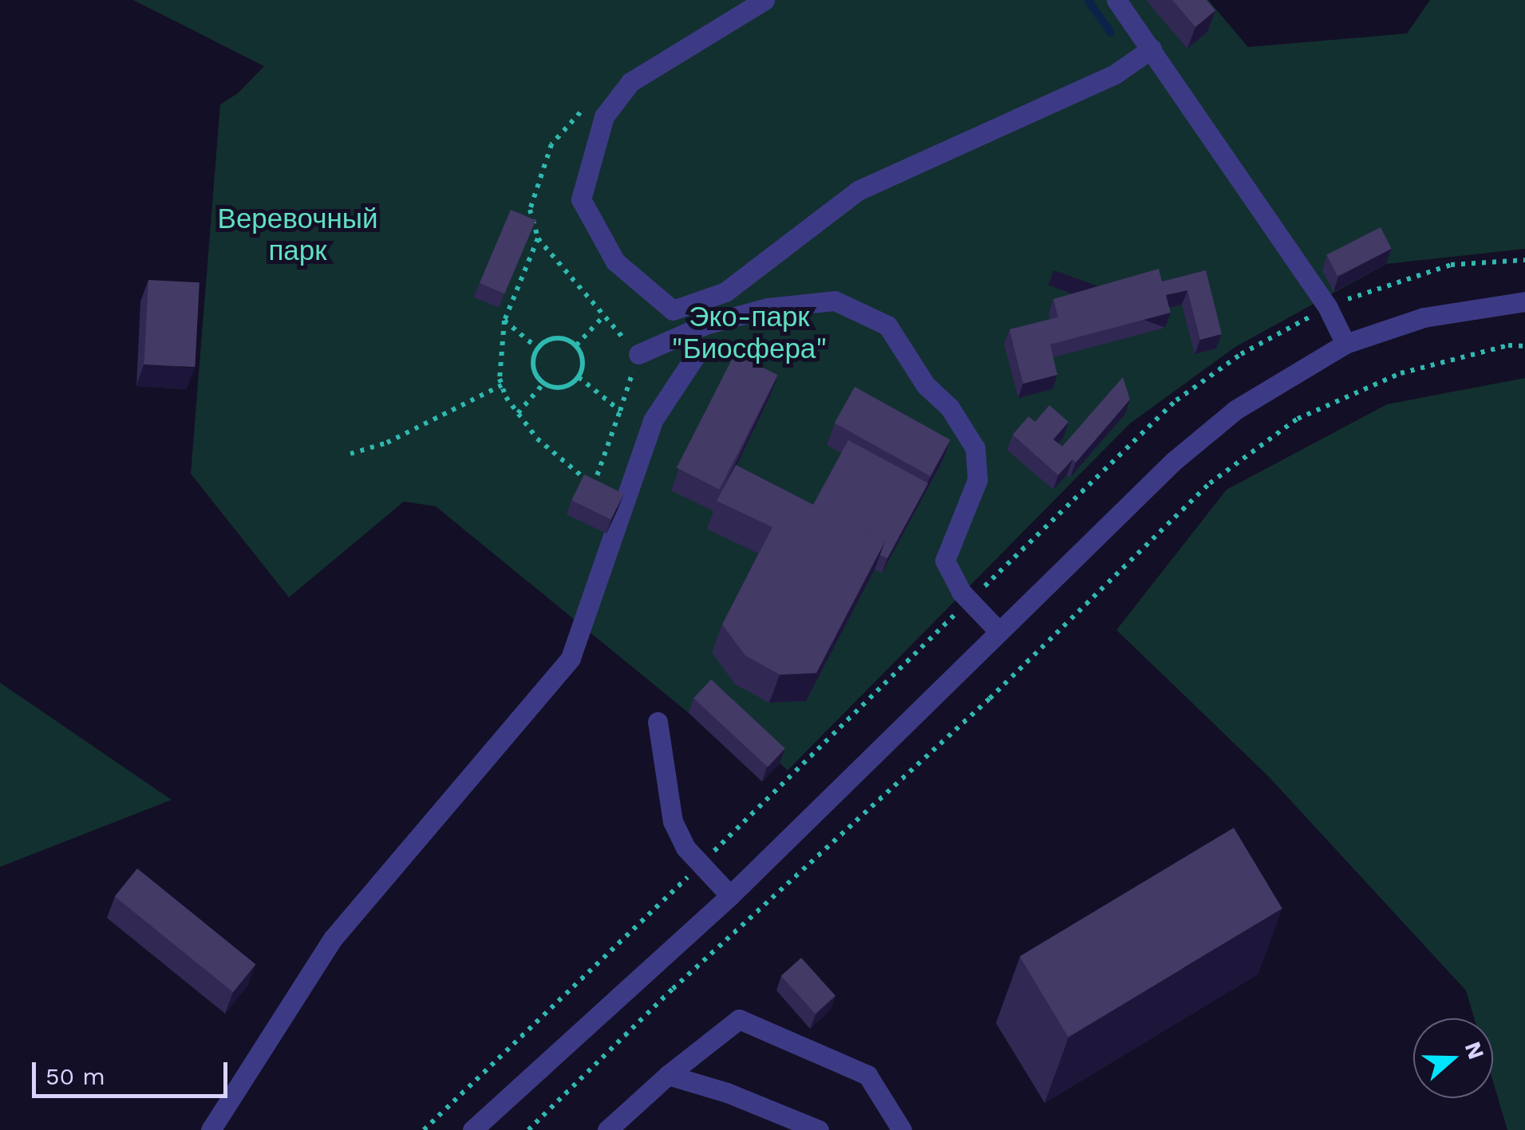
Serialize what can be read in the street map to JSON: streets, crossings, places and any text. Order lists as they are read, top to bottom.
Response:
{
  "parks": ["Веревочный парк", "Эко-парк \"Биосфера\""],
  "scale_bar": "50 m",
  "north": "right"
}
